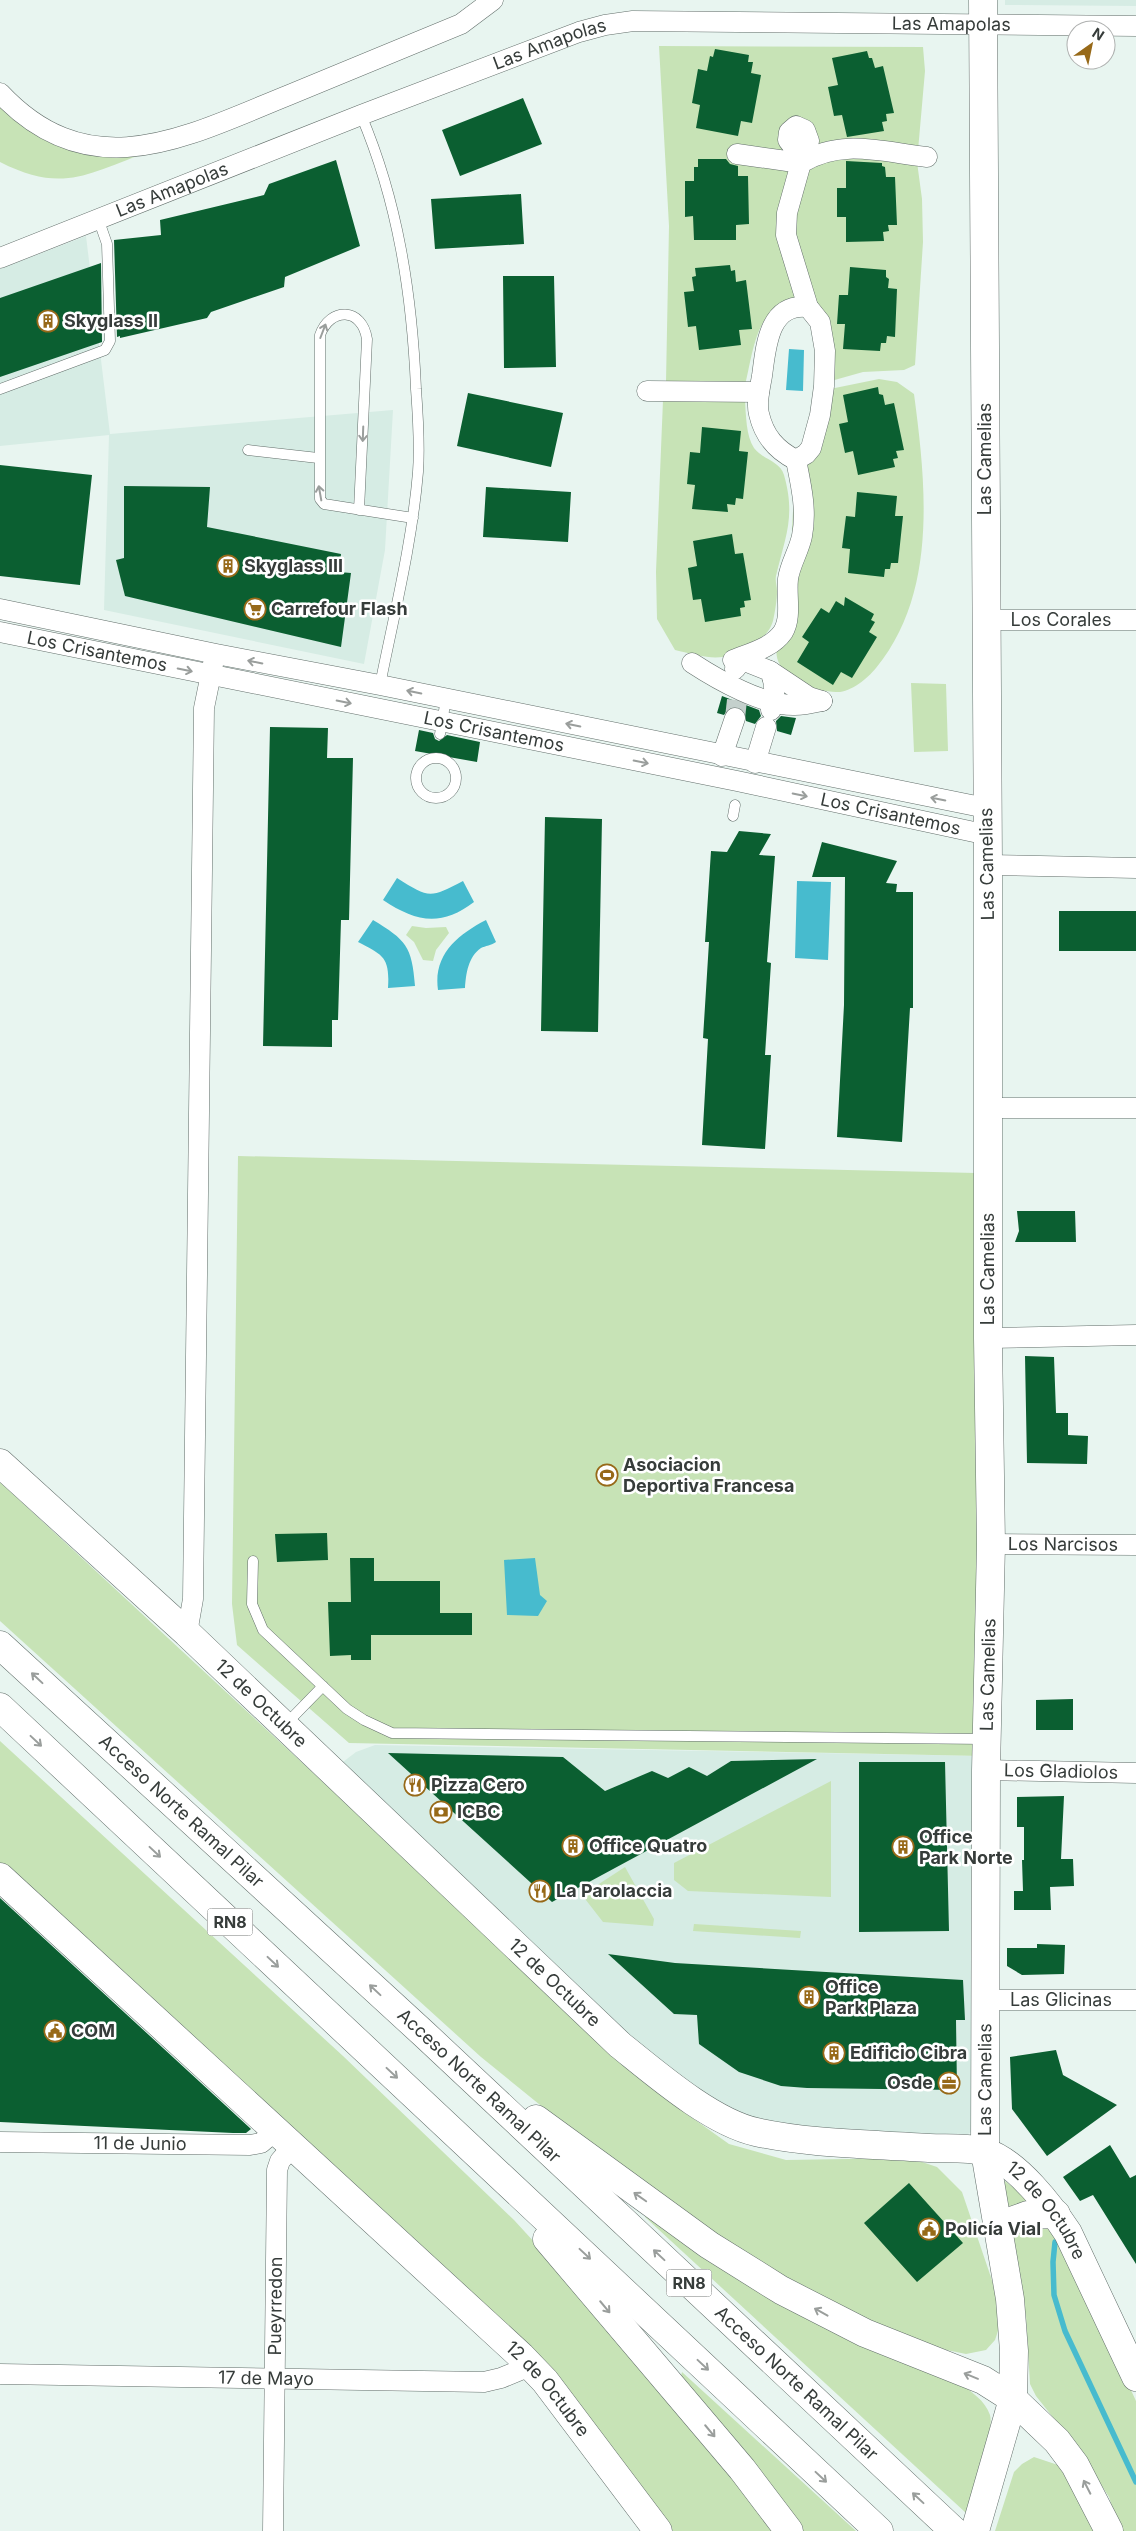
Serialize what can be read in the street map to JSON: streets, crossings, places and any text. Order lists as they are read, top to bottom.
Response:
{
  "streets": {
    "main road": [
      "Las Camelias",
      "12 de Octubre",
      "Acceso Norte Ramal Pilar",
      "RN8"
    ],
    "street": [
      "Las Amapolas",
      "Los Corales",
      "Los Crisantemos",
      "Los Narcisos",
      "Los Gladiolos",
      "Las Glicinas",
      "11 de Junio",
      "Pueyrredon",
      "17 de Mayo"
    ]
  },
  "crossings": [
    ["Las Amapolas", "Las Camelias"],
    ["Las Camelias", "Los Corales"],
    ["Las Camelias", "Los Crisantemos"],
    ["Las Camelias", "Los Narcisos"],
    ["Las Camelias", "12 de Octubre"],
    ["Las Camelias", "Los Gladiolos"],
    ["Las Camelias", "Las Glicinas"],
    ["12 de Octubre", "11 de Junio"],
    ["12 de Octubre", "Pueyrredon"],
    ["12 de Octubre", "17 de Mayo"],
    ["11 de Junio", "Pueyrredon"],
    ["Pueyrredon", "17 de Mayo"]
  ],
  "places": {
    "building": [
      "Skyglass II",
      "Skyglass III",
      "Office Quatro",
      "Office Park Norte",
      "Office Park Plaza",
      "Edificio Cibra"
    ],
    "supermarket": ["Carrefour Flash"],
    "sports": ["Asociacion Deportiva Francesa"],
    "restaurant": ["Pizza Cero", "La Parolaccia"],
    "bank": ["ICBC"],
    "public building": ["COM", "Policía Vial"],
    "office": ["Osde"]
  },
  "north": "top right"
}
